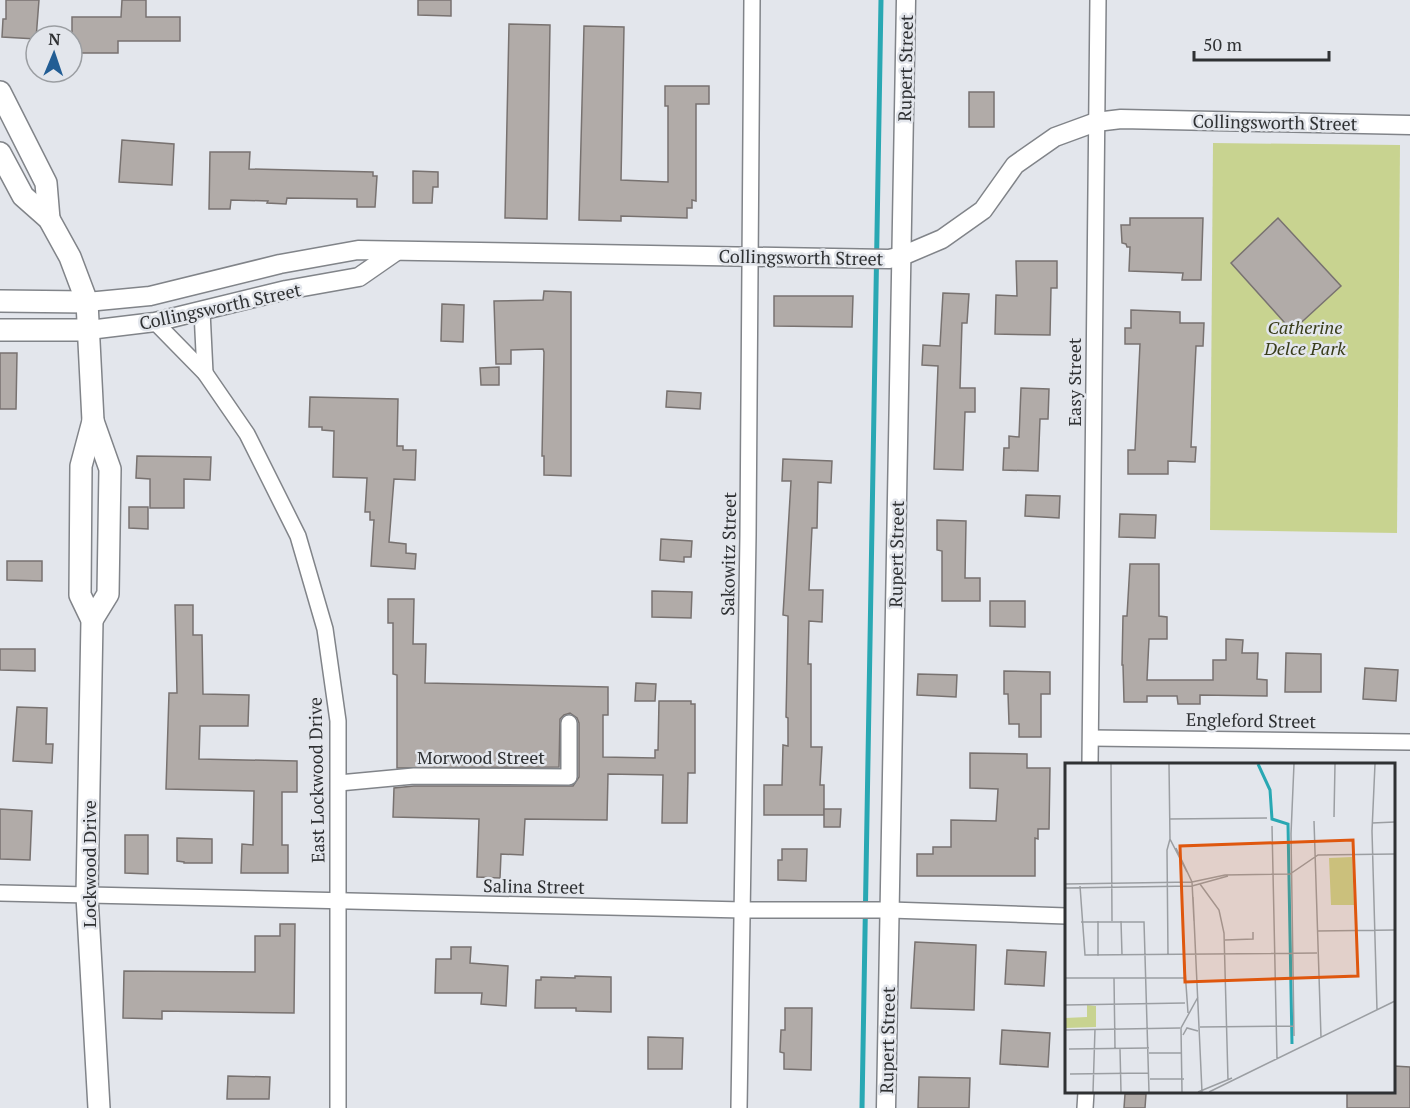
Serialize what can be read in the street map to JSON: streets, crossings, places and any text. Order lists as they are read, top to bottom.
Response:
{
  "streets": {
    "main road": ["Collingsworth Street", "Lockwood Drive"],
    "street": [
      "Rupert Street",
      "Easy Street",
      "Sakowitz Street",
      "Engleford Street",
      "Morwood Street",
      "East Lockwood Drive",
      "Salina Street"
    ]
  },
  "crossings": [
    ["Rupert Street", "Collingsworth Street"],
    ["Rupert Street", "Salina Street"],
    ["Collingsworth Street", "Easy Street"],
    ["Collingsworth Street", "Sakowitz Street"],
    ["Collingsworth Street", "East Lockwood Drive"],
    ["Collingsworth Street", "Lockwood Drive"],
    ["Easy Street", "Engleford Street"],
    ["Sakowitz Street", "Salina Street"],
    ["Morwood Street", "East Lockwood Drive"],
    ["East Lockwood Drive", "Salina Street"],
    ["Lockwood Drive", "Salina Street"]
  ],
  "parks": ["Catherine Delce Park"],
  "scale_bar": "50 m",
  "north": "top"
}
